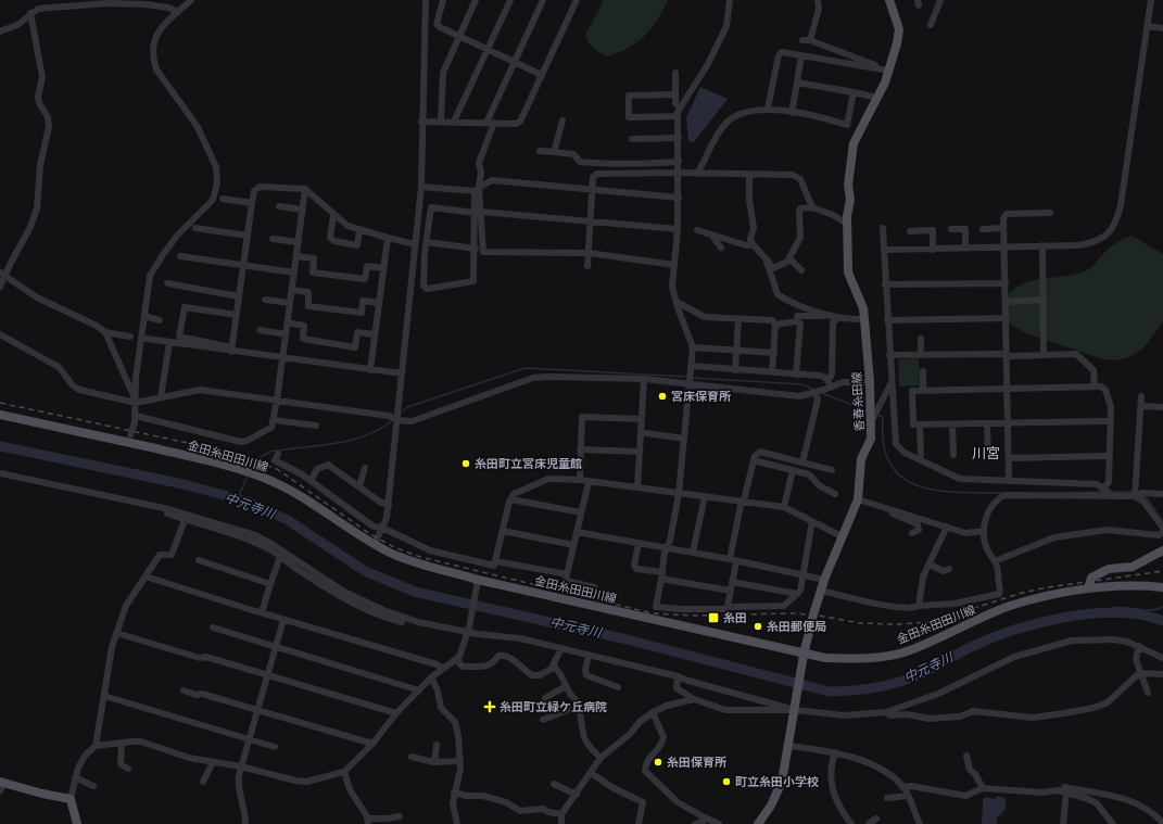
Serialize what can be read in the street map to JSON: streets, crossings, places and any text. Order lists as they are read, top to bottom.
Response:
{
  "streets": {
    "main road": ["香春糸田線", "金田糸田田川線"]
  },
  "crossings": [
    ["香春糸田線", "金田糸田田川線"]
  ],
  "districts": ["川宮"],
  "water": ["中元寺川"],
  "places": {
    "other": [
      "宮床保育所",
      "糸田町立宮床児童館",
      "糸田郵便局",
      "糸田保育所",
      "町立糸田小学校"
    ],
    "transit": ["糸田"],
    "health": ["糸田町立緑ケ丘病院"]
  }
}
